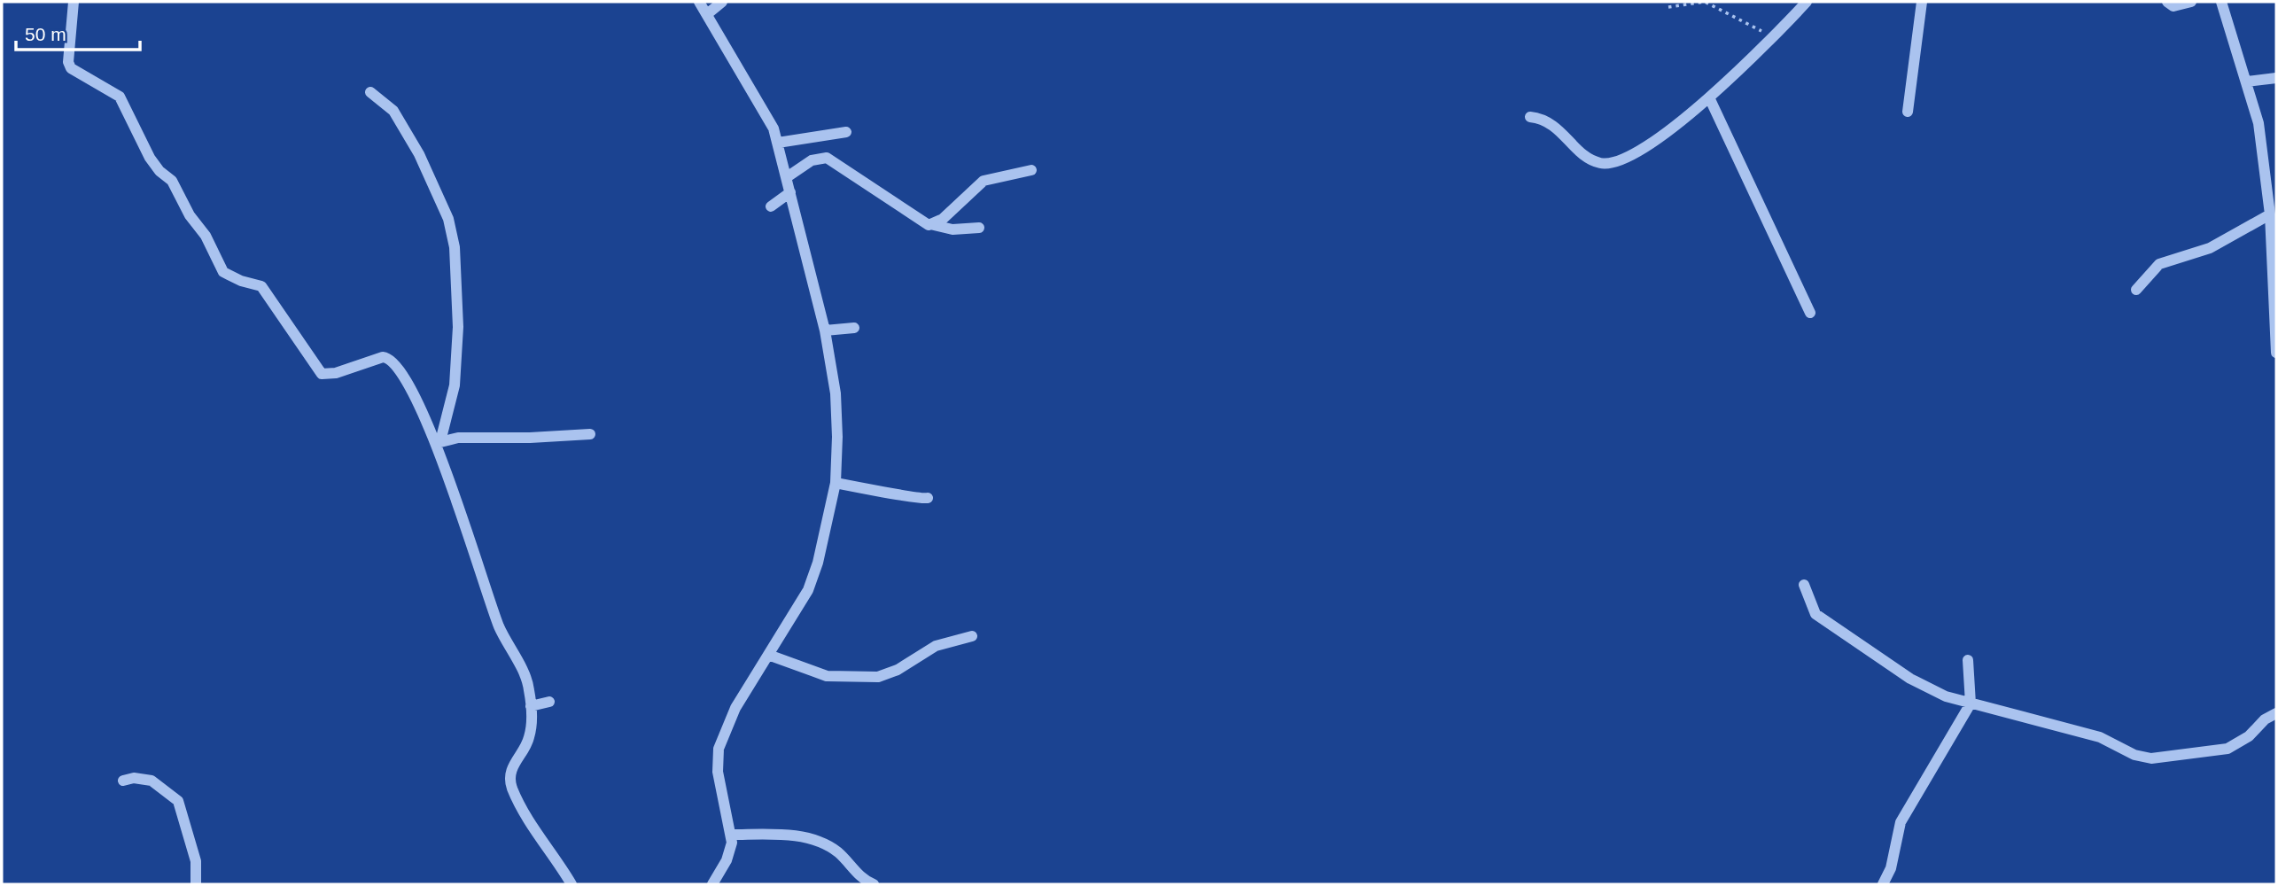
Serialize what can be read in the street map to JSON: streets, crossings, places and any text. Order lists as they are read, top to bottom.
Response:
{
  "scale_bar": "50 m"
}
